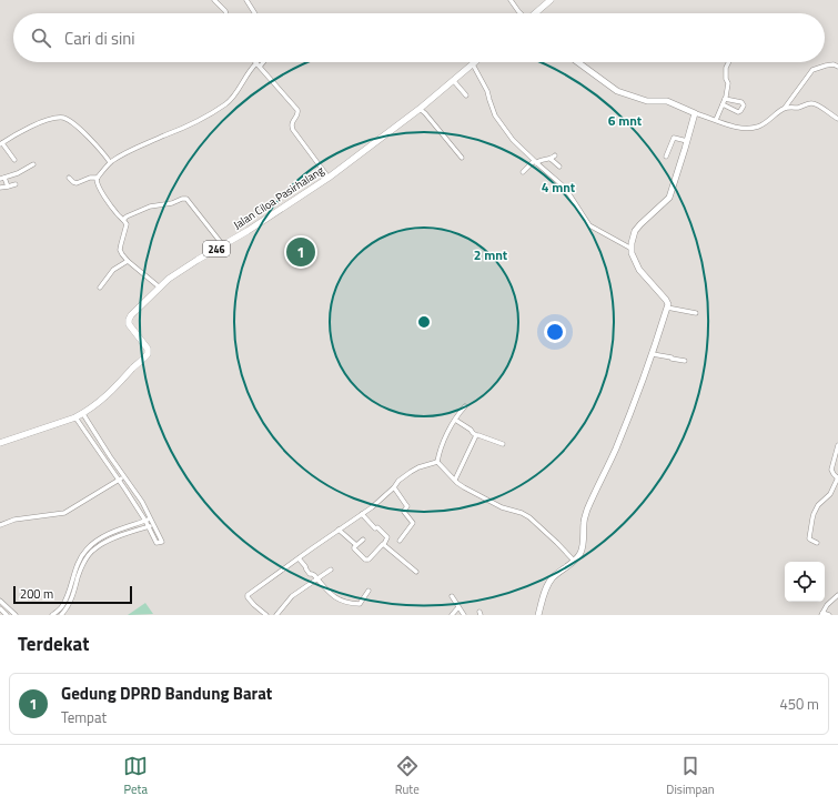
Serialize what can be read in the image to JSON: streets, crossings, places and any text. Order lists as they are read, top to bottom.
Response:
{
  "streets": {
    "main road": ["Jalan Ciloa Pasirhalang", "246"]
  },
  "scale_bar": "200 m",
  "page": {
    "search": "Cari di sini",
    "pins": "1",
    "scale": "200 m",
    "heading": "Terdekat",
    "list": [
      {
        "mark": "1",
        "name": "Gedung DPRD Bandung Barat",
        "note": "Tempat",
        "value": "450 m"
      }
    ],
    "nav": ["Peta", "Rute", "Disimpan"]
  },
  "rings": ["6 mnt", "4 mnt", "2 mnt"]
}
